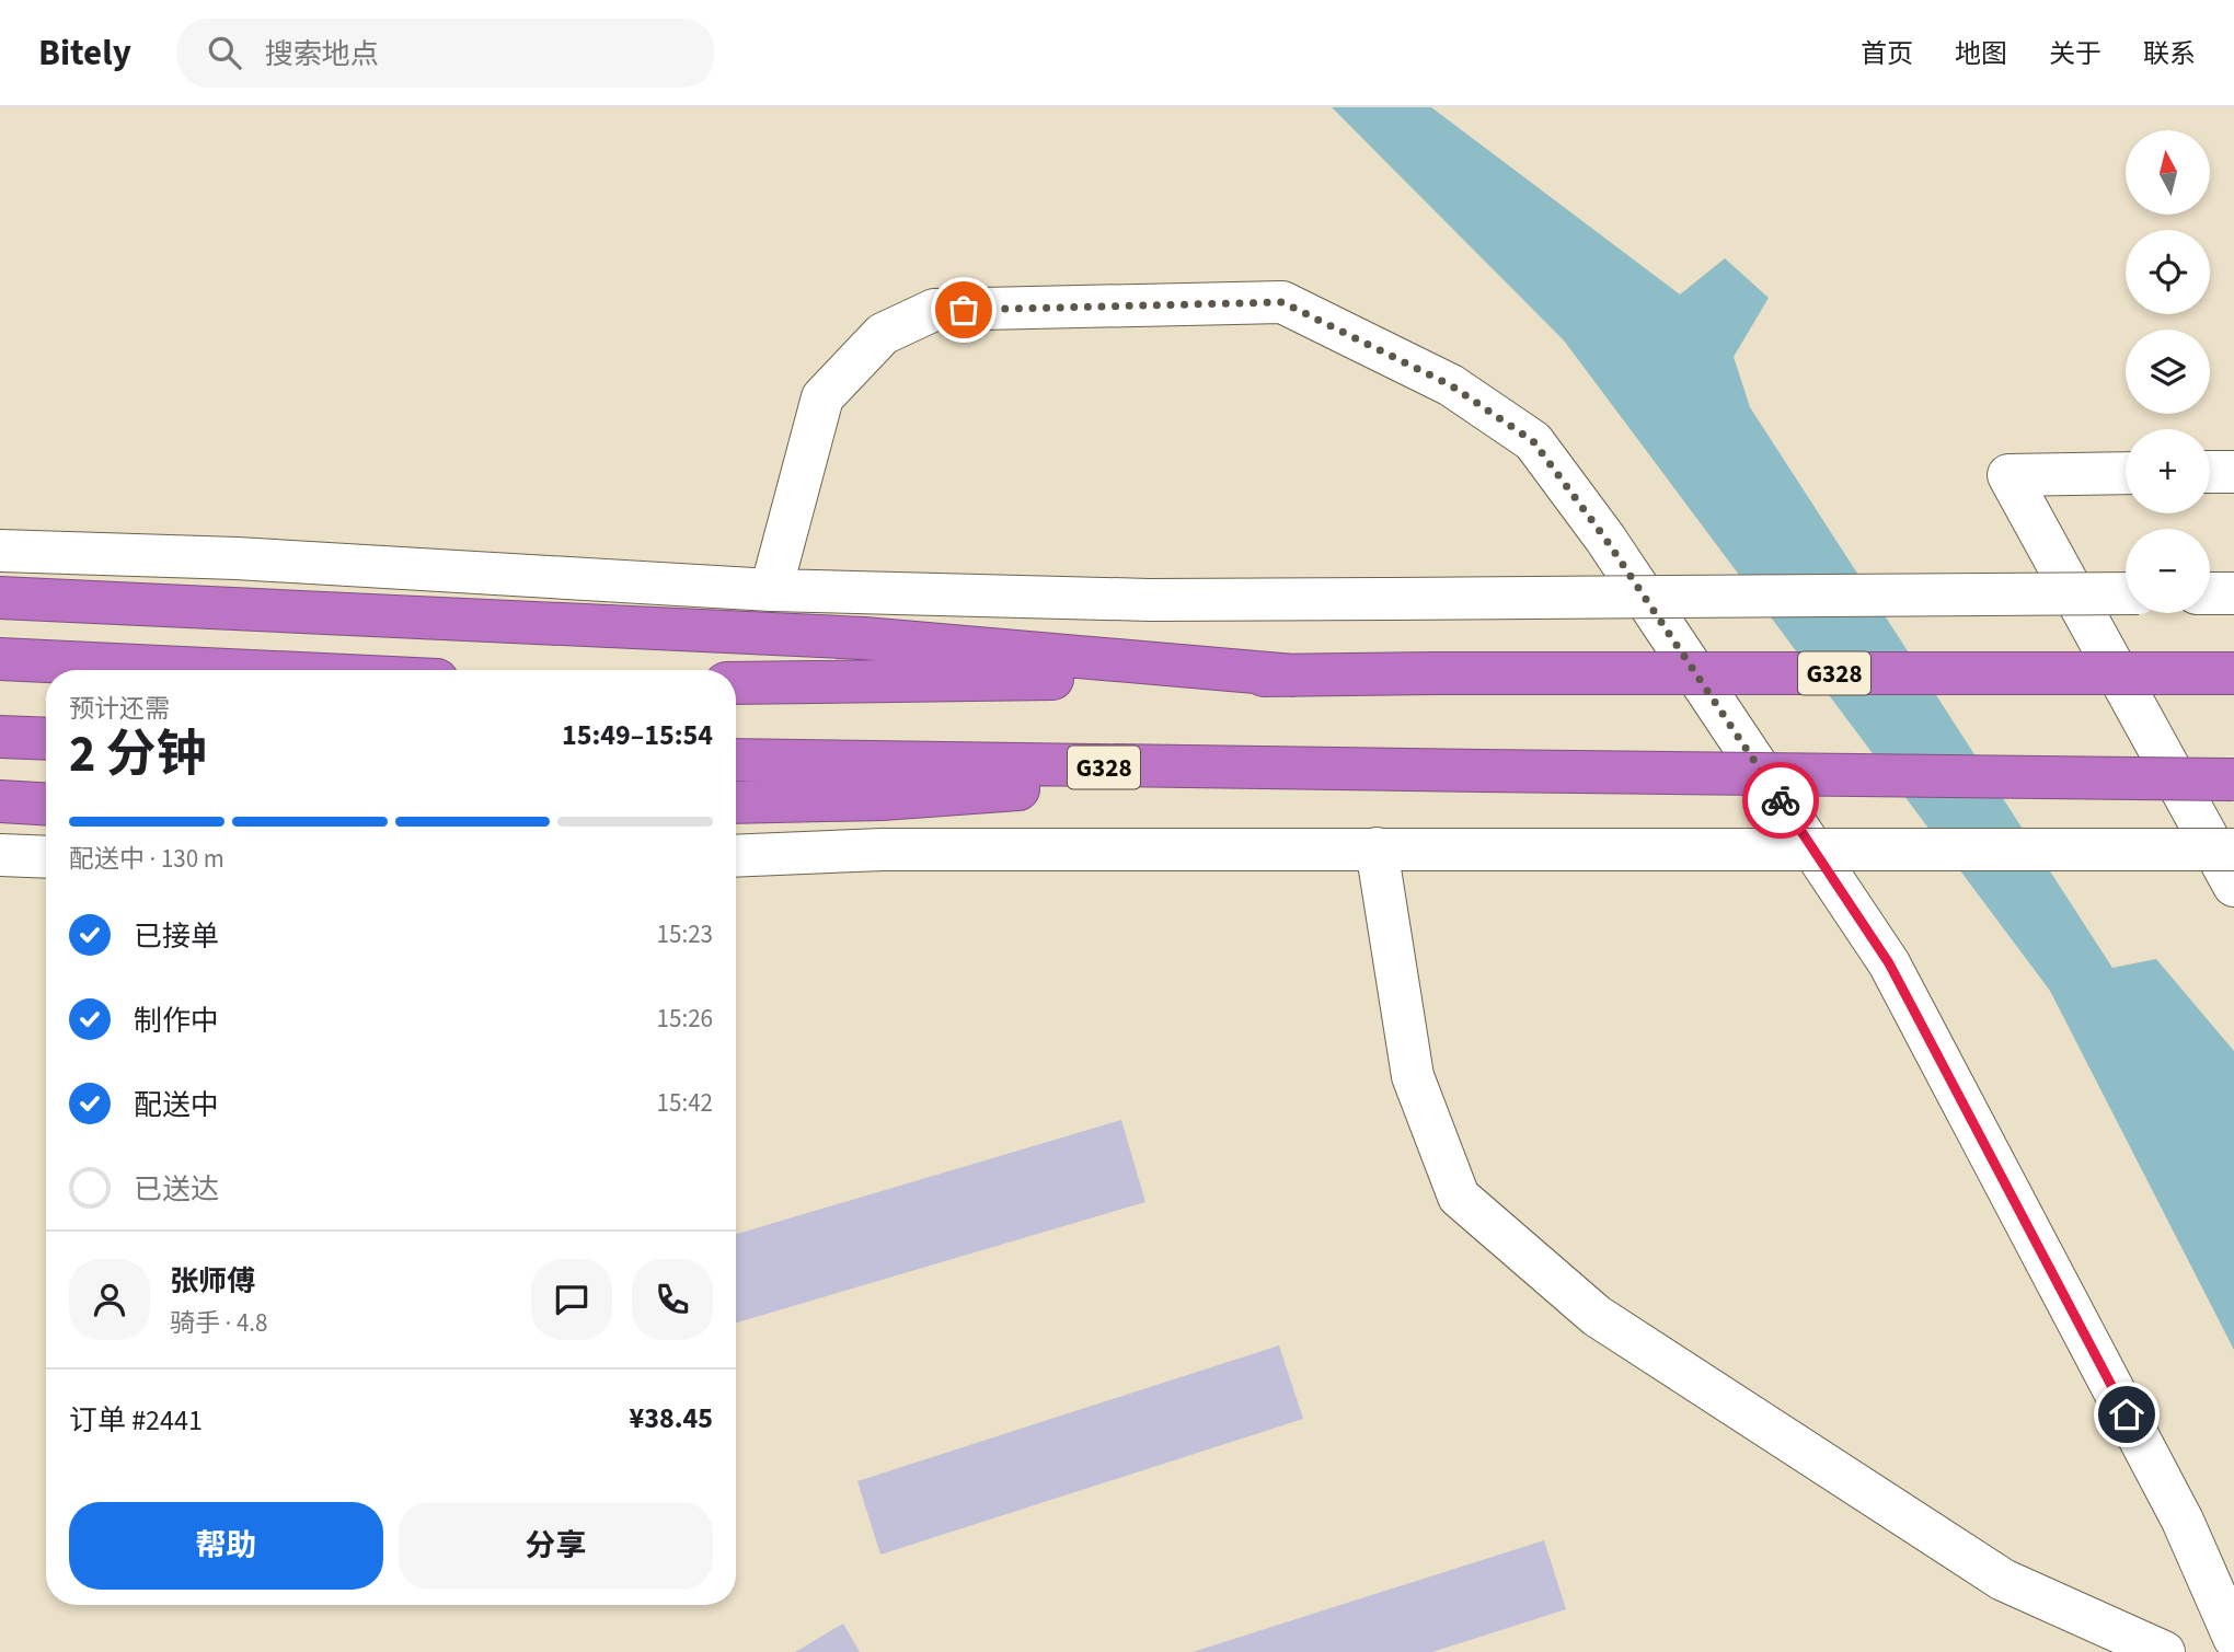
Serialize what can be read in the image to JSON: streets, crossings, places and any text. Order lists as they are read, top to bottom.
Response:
{
  "streets": {
    "highway": ["G328"]
  },
  "north": "top",
  "page": {
    "header": "Bitely",
    "search": "搜索地点",
    "nav": [
      "首页",
      "地图",
      "关于",
      "联系"
    ],
    "map_buttons": ["+", "−"],
    "heading": ["2 分钟", "预计还需", "15:49–15:54"],
    "panel": [
      "张师傅",
      "骑手 · 4.8",
      "订单 #2441",
      "¥38.45"
    ],
    "bar": "配送中 · 130 m",
    "list": [
      ["已接单", "15:23"],
      ["制作中", "15:26"],
      ["配送中", "15:42"],
      "已送达"
    ],
    "buttons": ["帮助", "分享"]
  }
}
